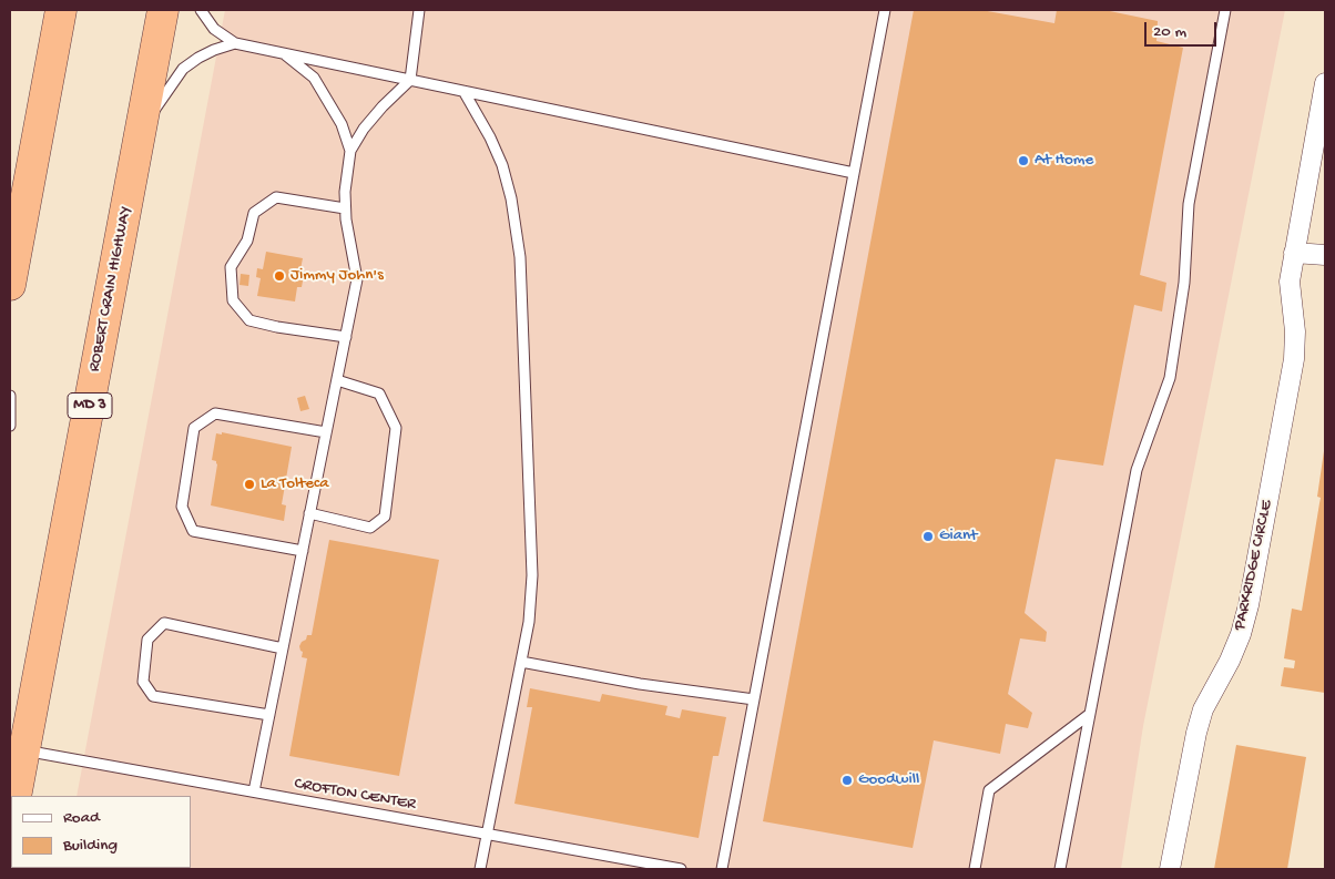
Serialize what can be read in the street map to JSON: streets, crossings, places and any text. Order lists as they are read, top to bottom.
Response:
{
  "streets": {
    "highway": ["ROBERT CRAIN HIGHWAY", "MD 3"],
    "street": ["PARKRIDGE CIRCLE"],
    "lane": ["CROFTON CENTER"]
  },
  "crossings": [
    ["ROBERT CRAIN HIGHWAY", "CROFTON CENTER"]
  ],
  "places": [
    "At Home",
    "Jimmy John's",
    "La Tolteca",
    "Giant",
    "Goodwill"
  ],
  "legend": ["Road", "Building"],
  "scale_bar": "20 m"
}
